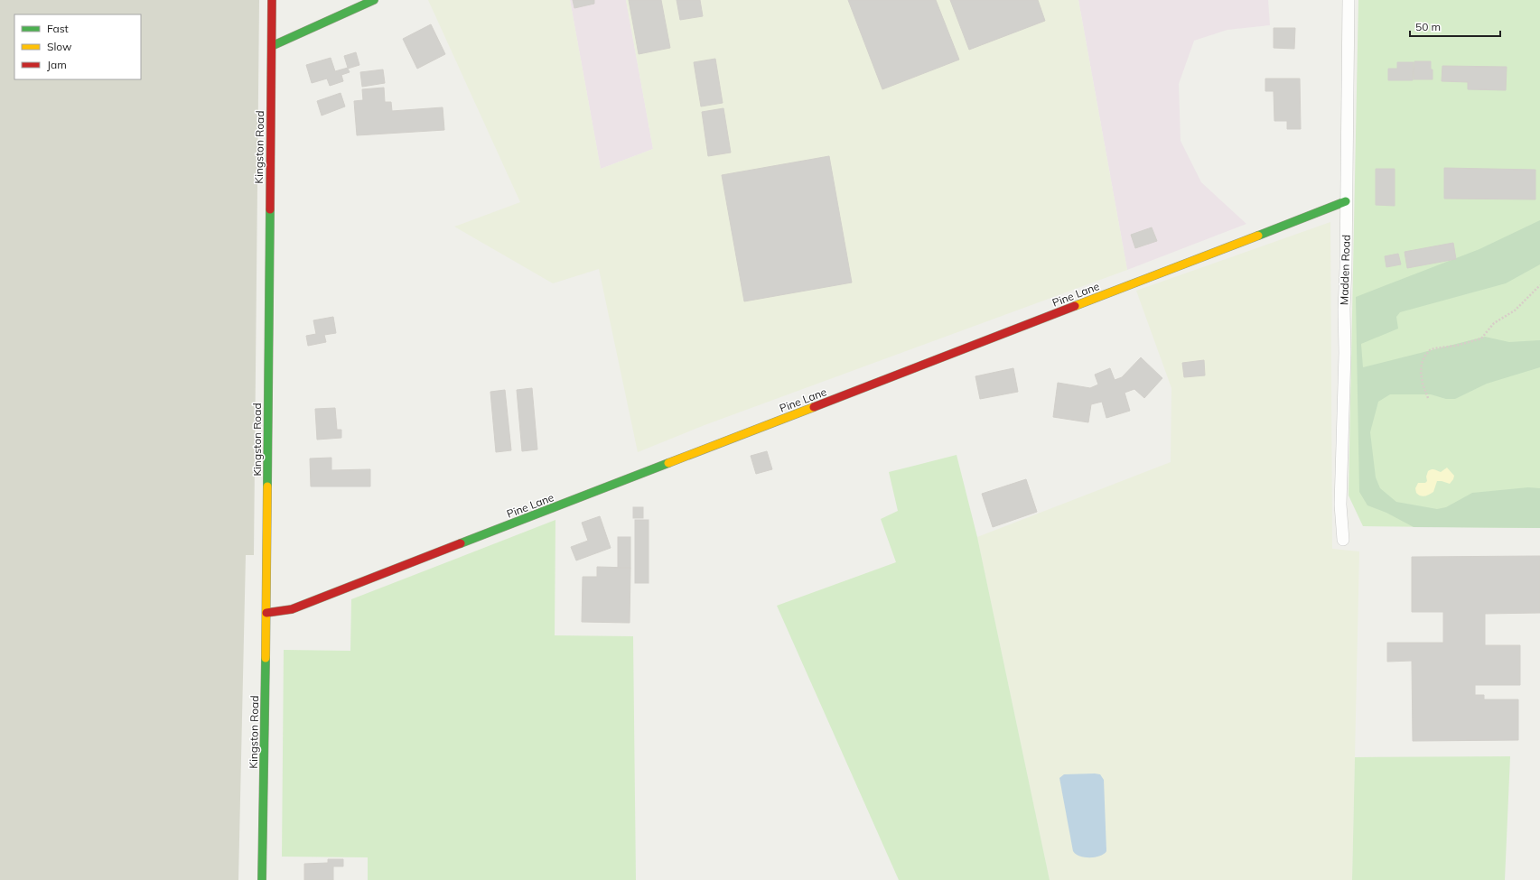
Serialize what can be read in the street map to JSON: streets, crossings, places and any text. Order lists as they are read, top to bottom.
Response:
{
  "streets": {
    "street": ["Kingston Road", "Madden Road", "Pine Lane"]
  },
  "crossings": [
    ["Kingston Road", "Pine Lane"],
    ["Madden Road", "Pine Lane"]
  ],
  "legend": ["Fast", "Slow", "Jam"],
  "scale_bar": "50 m"
}
